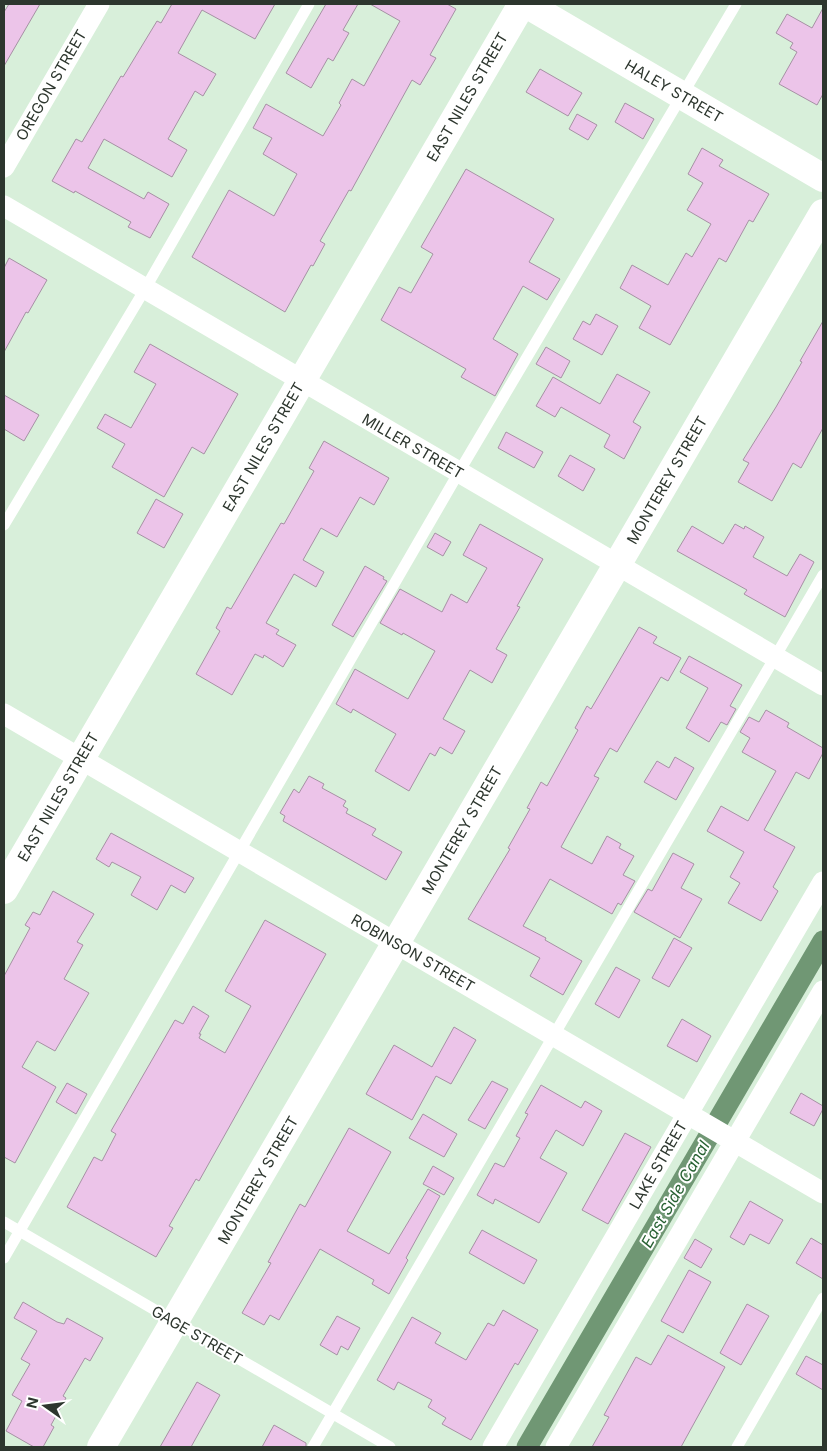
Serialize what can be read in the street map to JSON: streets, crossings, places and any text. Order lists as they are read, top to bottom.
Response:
{
  "streets": {
    "main road": ["HALEY STREET", "EAST NILES STREET", "MONTEREY STREET"],
    "street": [
      "OREGON STREET",
      "MILLER STREET",
      "ROBINSON STREET",
      "LAKE STREET"
    ],
    "lane": ["GAGE STREET"]
  },
  "crossings": [
    ["HALEY STREET", "EAST NILES STREET"],
    ["EAST NILES STREET", "MILLER STREET"],
    ["EAST NILES STREET", "ROBINSON STREET"],
    ["MILLER STREET", "MONTEREY STREET"],
    ["MONTEREY STREET", "ROBINSON STREET"],
    ["MONTEREY STREET", "GAGE STREET"],
    ["ROBINSON STREET", "LAKE STREET"]
  ],
  "water": ["East Side Canal"],
  "north": "left"
}
